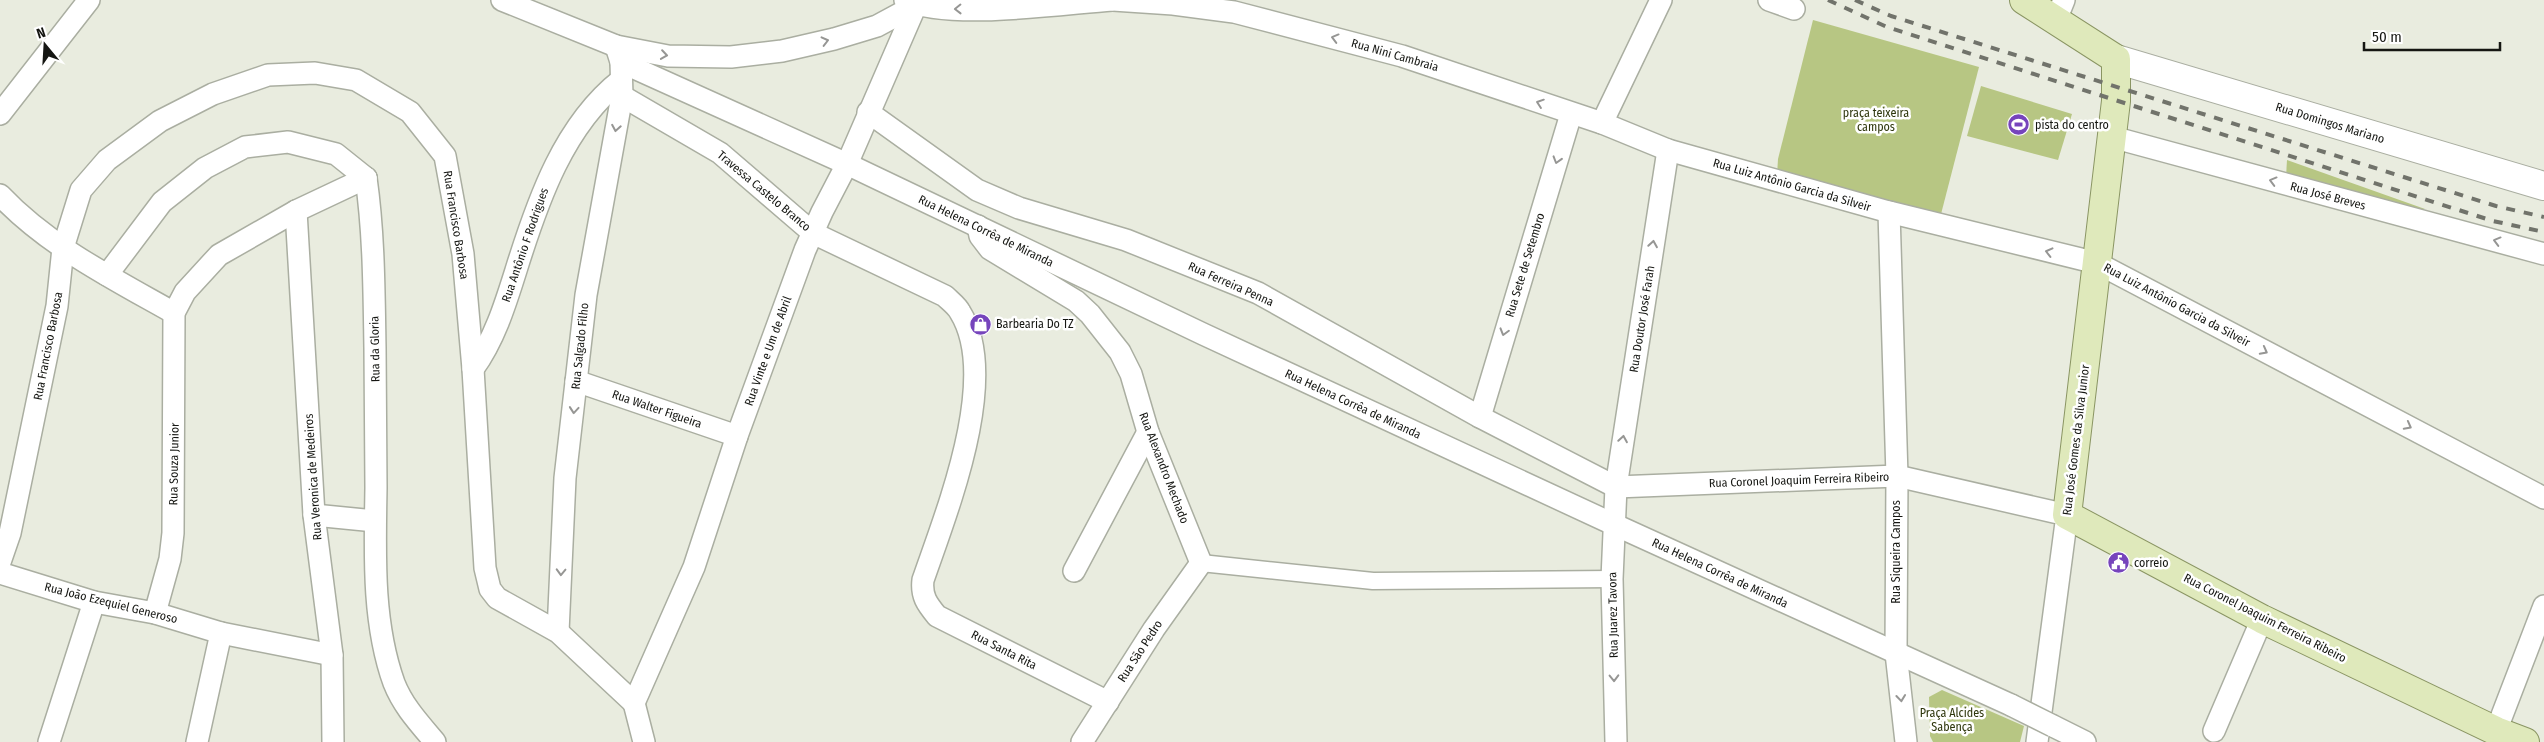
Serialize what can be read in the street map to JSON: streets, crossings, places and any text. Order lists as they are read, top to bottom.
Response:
{
  "streets": {
    "main road": ["Rua José Gomes da Silva Junior", "Rua Coronel Joaquim Ferreira Ribeiro"],
    "street": [
      "Rua Nini Cambraia",
      "Rua Domingos Mariano",
      "Rua Luiz Antônio Garcia da Silveir",
      "Travessa Castelo Branco",
      "Rua José Breves",
      "Rua Francisco Barbosa",
      "Rua Helena Corrêa de Miranda",
      "Rua Antônio F Rodrigues",
      "Rua Sete de Setembro",
      "Rua Ferreira Penna",
      "Rua Doutor José Farah",
      "Rua Salgado Filho",
      "Rua da Gloria",
      "Rua Vinte e Um de Abril",
      "Rua Walter Figueira",
      "Rua Souza Junior",
      "Rua Alexandro Mechado",
      "Rua Veronica de Medeiros",
      "Rua Siqueira Campos",
      "Rua João Ezequiel Generoso",
      "Rua Juarez Tavora",
      "Rua Santa Rita",
      "Rua São Pedro"
    ]
  },
  "crossings": [
    ["Rua Nini Cambraia", "Rua Luiz Antônio Garcia da Silveir"],
    ["Rua Nini Cambraia", "Rua Sete de Setembro"],
    ["Rua Nini Cambraia", "Rua Doutor José Farah"],
    ["Rua Nini Cambraia", "Rua Vinte e Um de Abril"],
    ["Rua Domingos Mariano", "Rua José Gomes da Silva Junior"],
    ["Rua Luiz Antônio Garcia da Silveir", "Rua Doutor José Farah"],
    ["Rua Luiz Antônio Garcia da Silveir", "Rua José Gomes da Silva Junior"],
    ["Rua Luiz Antônio Garcia da Silveir", "Rua Siqueira Campos"],
    ["Travessa Castelo Branco", "Rua Helena Corrêa de Miranda"],
    ["Travessa Castelo Branco", "Rua Antônio F Rodrigues"],
    ["Travessa Castelo Branco", "Rua Salgado Filho"],
    ["Travessa Castelo Branco", "Rua Vinte e Um de Abril"],
    ["Travessa Castelo Branco", "Rua Santa Rita"],
    ["Rua José Breves", "Rua José Gomes da Silva Junior"],
    ["Rua Francisco Barbosa", "Rua Antônio F Rodrigues"],
    ["Rua Francisco Barbosa", "Rua Salgado Filho"],
    ["Rua Francisco Barbosa", "Rua Vinte e Um de Abril"],
    ["Rua Helena Corrêa de Miranda", "Rua Antônio F Rodrigues"],
    ["Rua Helena Corrêa de Miranda", "Rua Salgado Filho"],
    ["Rua Helena Corrêa de Miranda", "Rua Vinte e Um de Abril"],
    ["Rua Helena Corrêa de Miranda", "Rua Alexandro Mechado"],
    ["Rua Helena Corrêa de Miranda", "Rua Siqueira Campos"],
    ["Rua Helena Corrêa de Miranda", "Rua Juarez Tavora"],
    ["Rua Antônio F Rodrigues", "Rua Salgado Filho"],
    ["Rua Sete de Setembro", "Rua Ferreira Penna"],
    ["Rua Ferreira Penna", "Rua Doutor José Farah"],
    ["Rua Ferreira Penna", "Rua Vinte e Um de Abril"],
    ["Rua Ferreira Penna", "Rua Coronel Joaquim Ferreira Ribeiro"],
    ["Rua Ferreira Penna", "Rua Juarez Tavora"],
    ["Rua Doutor José Farah", "Rua Coronel Joaquim Ferreira Ribeiro"],
    ["Rua Doutor José Farah", "Rua Juarez Tavora"],
    ["Rua Salgado Filho", "Rua Walter Figueira"],
    ["Rua da Gloria", "Rua Souza Junior"],
    ["Rua Vinte e Um de Abril", "Rua Walter Figueira"],
    ["Rua José Gomes da Silva Junior", "Rua Coronel Joaquim Ferreira Ribeiro"],
    ["Rua Souza Junior", "Rua Veronica de Medeiros"],
    ["Rua Souza Junior", "Rua João Ezequiel Generoso"],
    ["Rua Alexandro Mechado", "Rua São Pedro"],
    ["Rua Veronica de Medeiros", "Rua João Ezequiel Generoso"],
    ["Rua Coronel Joaquim Ferreira Ribeiro", "Rua Siqueira Campos"],
    ["Rua Coronel Joaquim Ferreira Ribeiro", "Rua Juarez Tavora"],
    ["Rua Santa Rita", "Rua São Pedro"]
  ],
  "one_way": [
    "Rua Nini Cambraia",
    "Rua José Breves",
    "Rua Sete de Setembro",
    "Rua Doutor José Farah",
    "Rua Salgado Filho",
    "Rua Juarez Tavora"
  ],
  "parks": ["praça teixeira campos", "Praça Alcides Sabença"],
  "places": {
    "sports": ["pista do centro"],
    "shop": ["Barbearia Do TZ"],
    "public building": ["correio"]
  },
  "scale_bar": "50 m",
  "north": "top"
}
